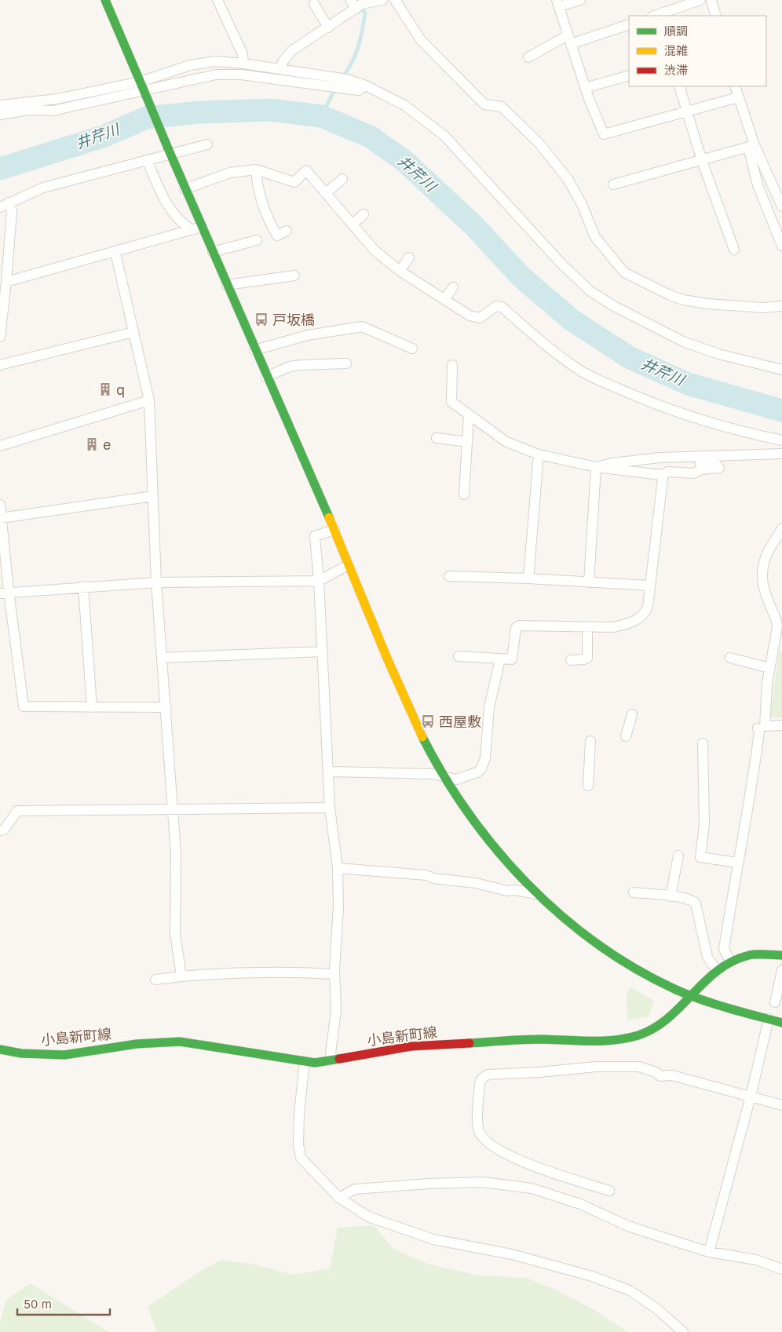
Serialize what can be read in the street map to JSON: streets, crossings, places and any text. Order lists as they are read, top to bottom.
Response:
{
  "streets": {
    "street": ["小島新町線"]
  },
  "water": ["井芹川"],
  "places": {
    "bus stop": ["戸坂橋", "西屋敷"],
    "building": ["q", "e"]
  },
  "legend": ["順調", "混雑", "渋滞"],
  "scale_bar": "50 m"
}
